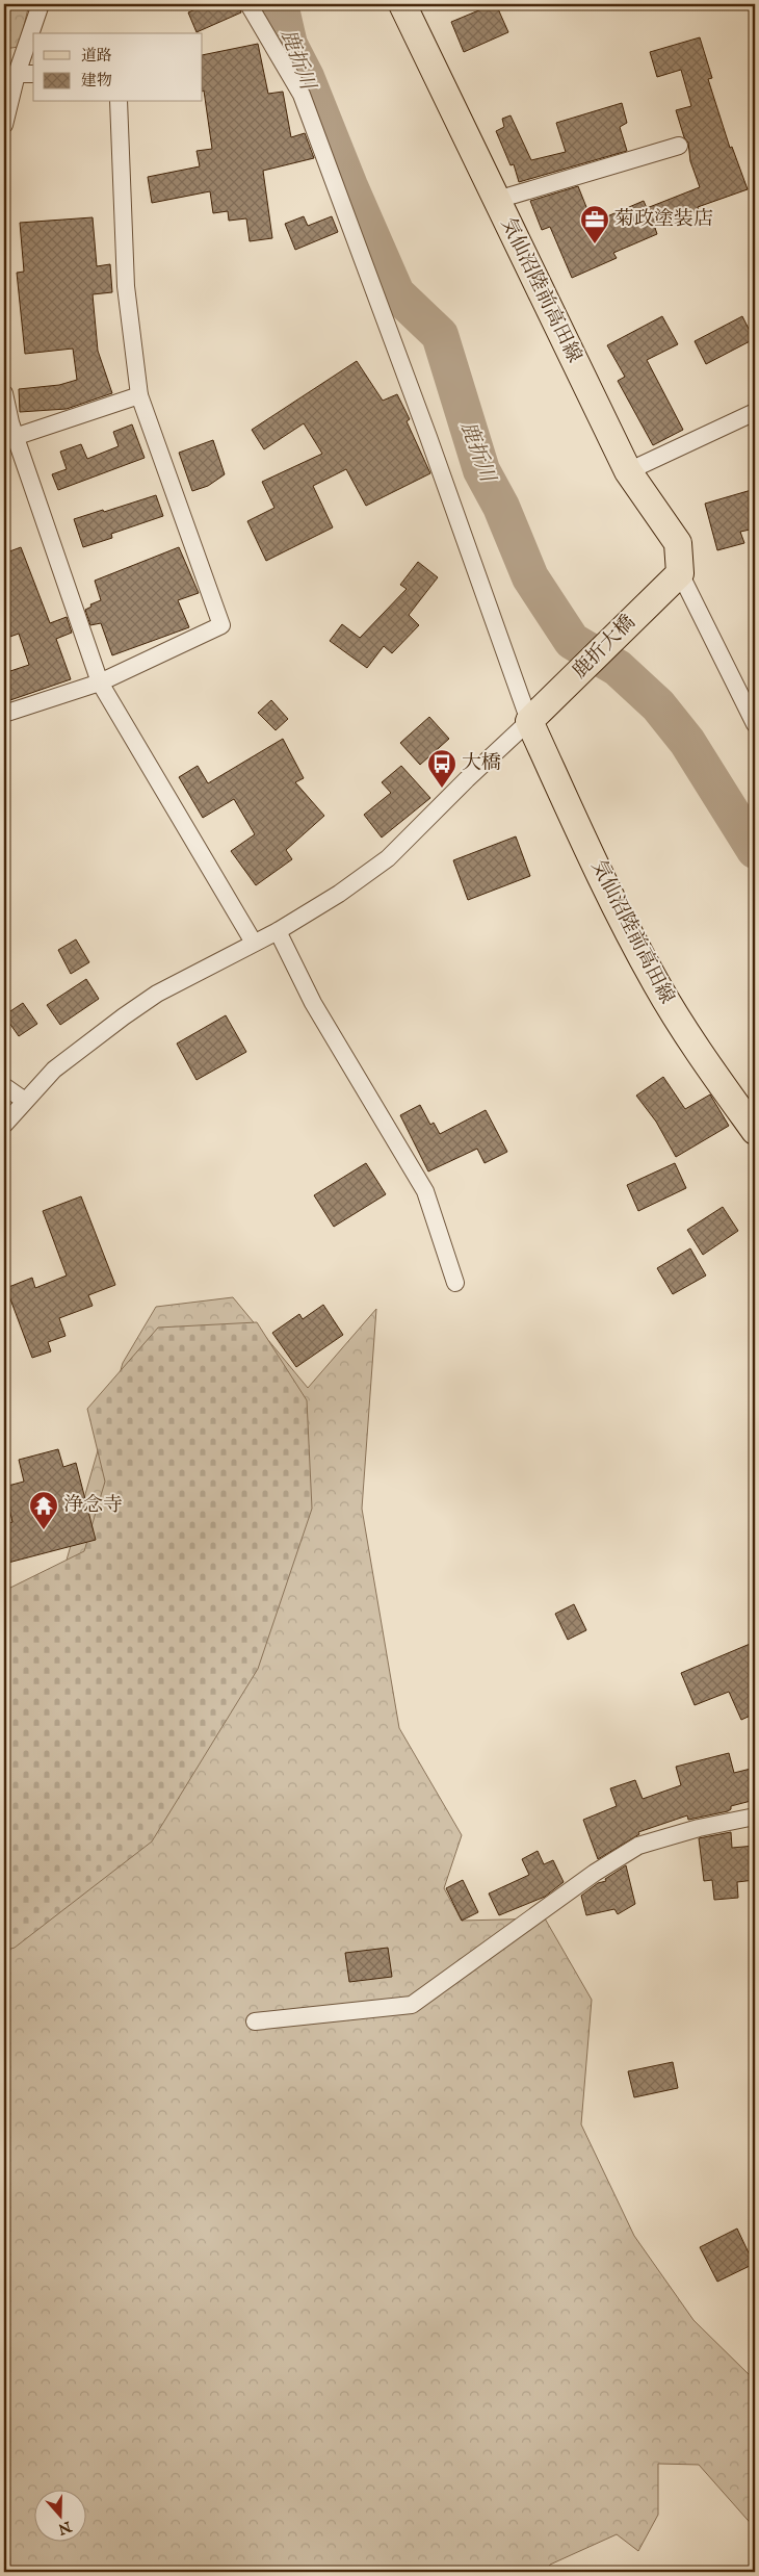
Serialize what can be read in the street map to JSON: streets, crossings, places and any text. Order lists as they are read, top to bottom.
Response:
{
  "streets": {
    "main road": ["気仙沼陸前高田線", "鹿折大橋"]
  },
  "crossings": [
    ["気仙沼陸前高田線", "鹿折大橋"]
  ],
  "water": ["鹿折川"],
  "places": {
    "office": ["菊政塗装店"],
    "bus stop": ["大橋"],
    "temple": ["浄念寺"]
  },
  "legend": ["道路", "建物"],
  "north": "bottom"
}
